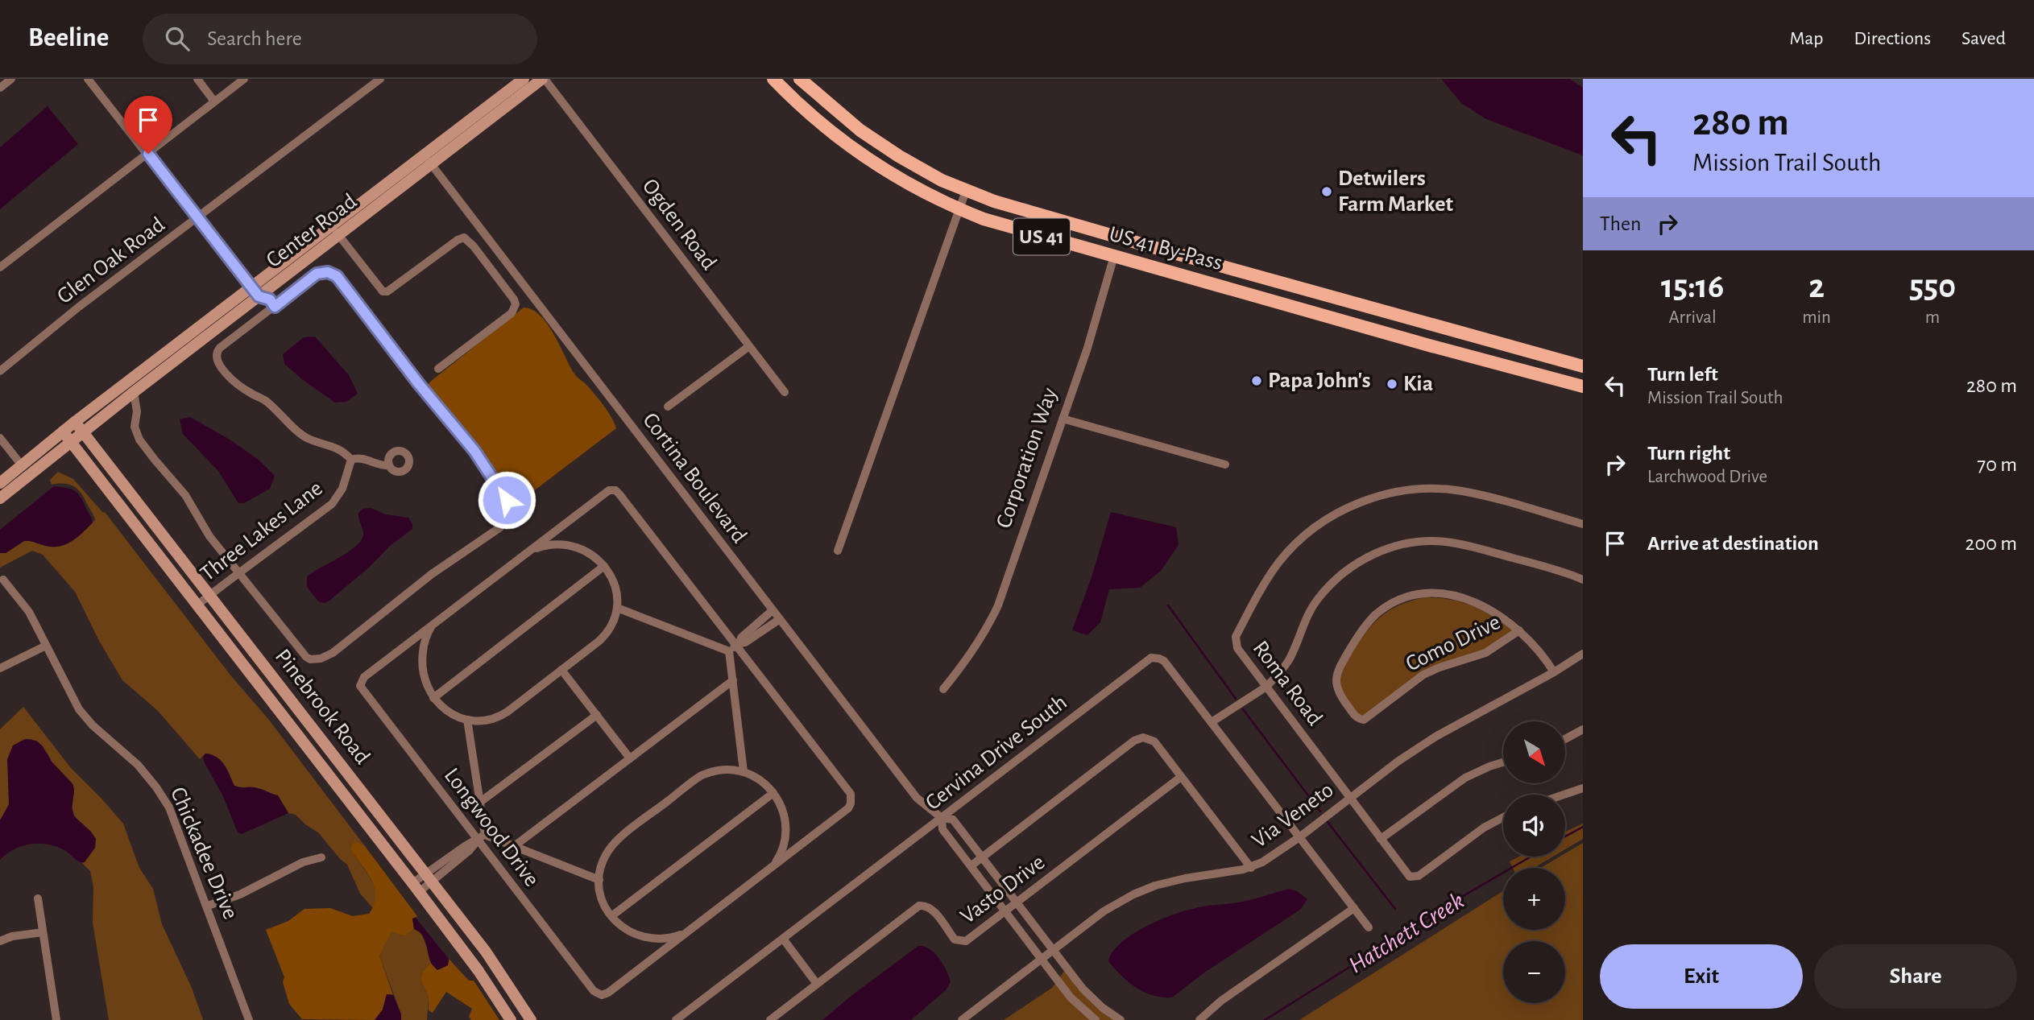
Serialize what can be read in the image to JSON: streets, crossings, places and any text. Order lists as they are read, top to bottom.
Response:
{
  "streets": {
    "main road": ["US 41", "US 41 By-Pass"],
    "street": [
      "Ogden Road",
      "Center Road",
      "Glen Oak Road",
      "Corporation Way",
      "Cortina Boulevard",
      "Three Lakes Lane",
      "Como Drive",
      "Roma Road",
      "Pinebrook Road",
      "Cervina Drive South",
      "Via Veneto",
      "Longwood Drive",
      "Chickadee Drive",
      "Vasto Drive"
    ]
  },
  "crossings": [
    ["Ogden Road", "Center Road"],
    ["Center Road", "Cortina Boulevard"],
    ["Center Road", "Pinebrook Road"],
    ["US 41 By-Pass", "Corporation Way"],
    ["Cortina Boulevard", "Cervina Drive South"],
    ["Cortina Boulevard", "Via Veneto"],
    ["Cortina Boulevard", "Vasto Drive"],
    ["Three Lakes Lane", "Pinebrook Road"],
    ["Como Drive", "Via Veneto"],
    ["Roma Road", "Via Veneto"],
    ["Cervina Drive South", "Via Veneto"]
  ],
  "water": ["Hatchett Creek"],
  "places": ["Detwilers Farm Market", "Papa John's", "Kia"],
  "north": "bottom right",
  "page": {
    "header": "Beeline",
    "search": "Search here",
    "nav": ["Map", "Directions", "Saved"],
    "turn": ["280 m", "Mission Trail South"],
    "then": "Then",
    "eta": [
      "15:16",
      "Arrival",
      "2",
      "min",
      "550",
      "m"
    ],
    "list": [
      {
        "name": "Turn left",
        "note": "Mission Trail South",
        "value": "280 m"
      },
      {
        "name": "Turn right",
        "note": "Larchwood Drive",
        "value": "70 m"
      },
      {
        "name": "Arrive at destination",
        "value": "200 m"
      }
    ],
    "map_buttons": ["+", "−"],
    "buttons": ["Exit", "Share"]
  }
}
